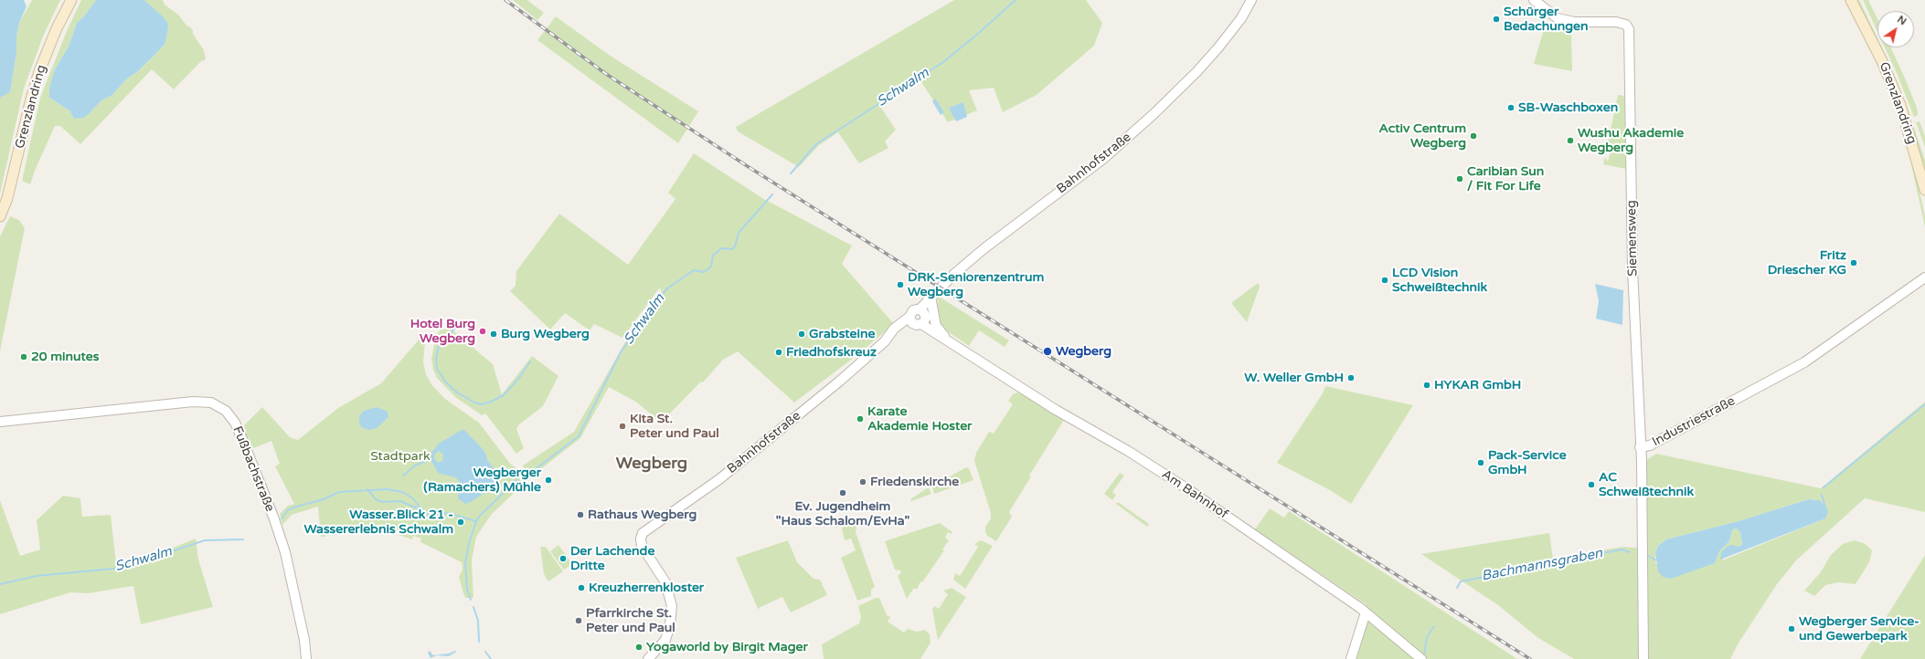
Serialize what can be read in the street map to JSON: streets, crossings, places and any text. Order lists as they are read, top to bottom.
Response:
{
  "streets": {
    "main road": ["Grenzlandring"],
    "street": [
      "Bahnhofstraße",
      "Siemensweg",
      "Industriestraße",
      "Fußbachstraße",
      "Am Bahnhof"
    ]
  },
  "crossings": [
    ["Bahnhofstraße", "Am Bahnhof"],
    ["Siemensweg", "Industriestraße"]
  ],
  "districts": ["Wegberg"],
  "water": ["Schwalm", "Bachmannsgraben"],
  "parks": ["Stadtpark"],
  "places": [
    "Schürger Bedachungen",
    "SB-Waschboxen",
    "Activ Centrum Wegberg",
    "Wushu Akademie Wegberg",
    "Caribian Sun / Fit For Life",
    "Fritz Driescher KG",
    "LCD Vision Schweißtechnik",
    "DRK-Seniorenzentrum Wegberg",
    "Hotel Burg Wegberg",
    "Burg Wegberg",
    "Grabsteine",
    "Wegberg",
    "Friedhofskreuz",
    "20 minutes",
    "W. Weller GmbH",
    "HYKAR GmbH",
    "Karate Akademie Hoster",
    "Kita St. Peter und Paul",
    "Pack-Service GmbH",
    "Wegberger (Ramachers) Mühle",
    "Friedenskirche",
    "AC Schweißtechnik",
    "Ev. Jugendheim \"Haus Schalom/EvHa\"",
    "Rathaus Wegberg",
    "Wasser.Blick 21 - Wassererlebnis Schwalm",
    "Der Lachende Dritte",
    "Kreuzherrenkloster",
    "Pfarrkirche St. Peter und Paul",
    "Wegberger Service- und Gewerbepark",
    "Yogaworld by Birgit Mager"
  ],
  "north": "top right"
}
